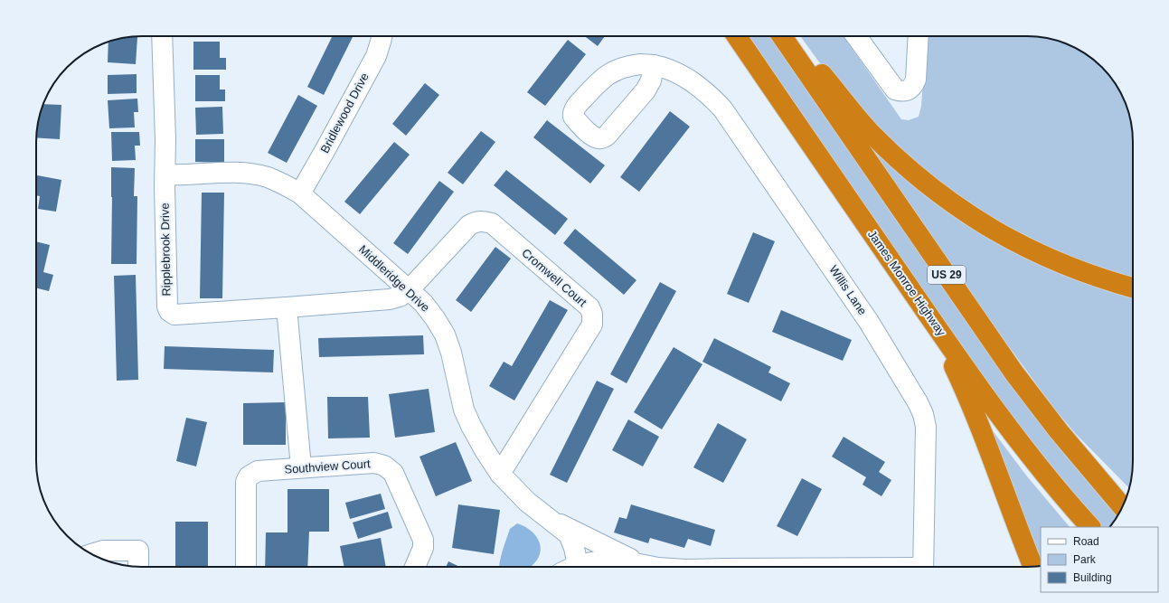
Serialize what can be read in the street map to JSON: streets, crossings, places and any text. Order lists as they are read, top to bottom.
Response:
{
  "streets": {
    "highway": ["US 29", "James Monroe Highway"],
    "street": [
      "Bridlewood Drive",
      "Ripplebrook Drive",
      "Cromwell Court",
      "Middleridge Drive",
      "Willis Lane",
      "Southview Court"
    ]
  },
  "crossings": [
    ["Bridlewood Drive", "Middleridge Drive"],
    ["Ripplebrook Drive", "Cromwell Court"],
    ["Ripplebrook Drive", "Middleridge Drive"],
    ["Cromwell Court", "Middleridge Drive"]
  ],
  "legend": ["Road", "Park", "Building"]
}
